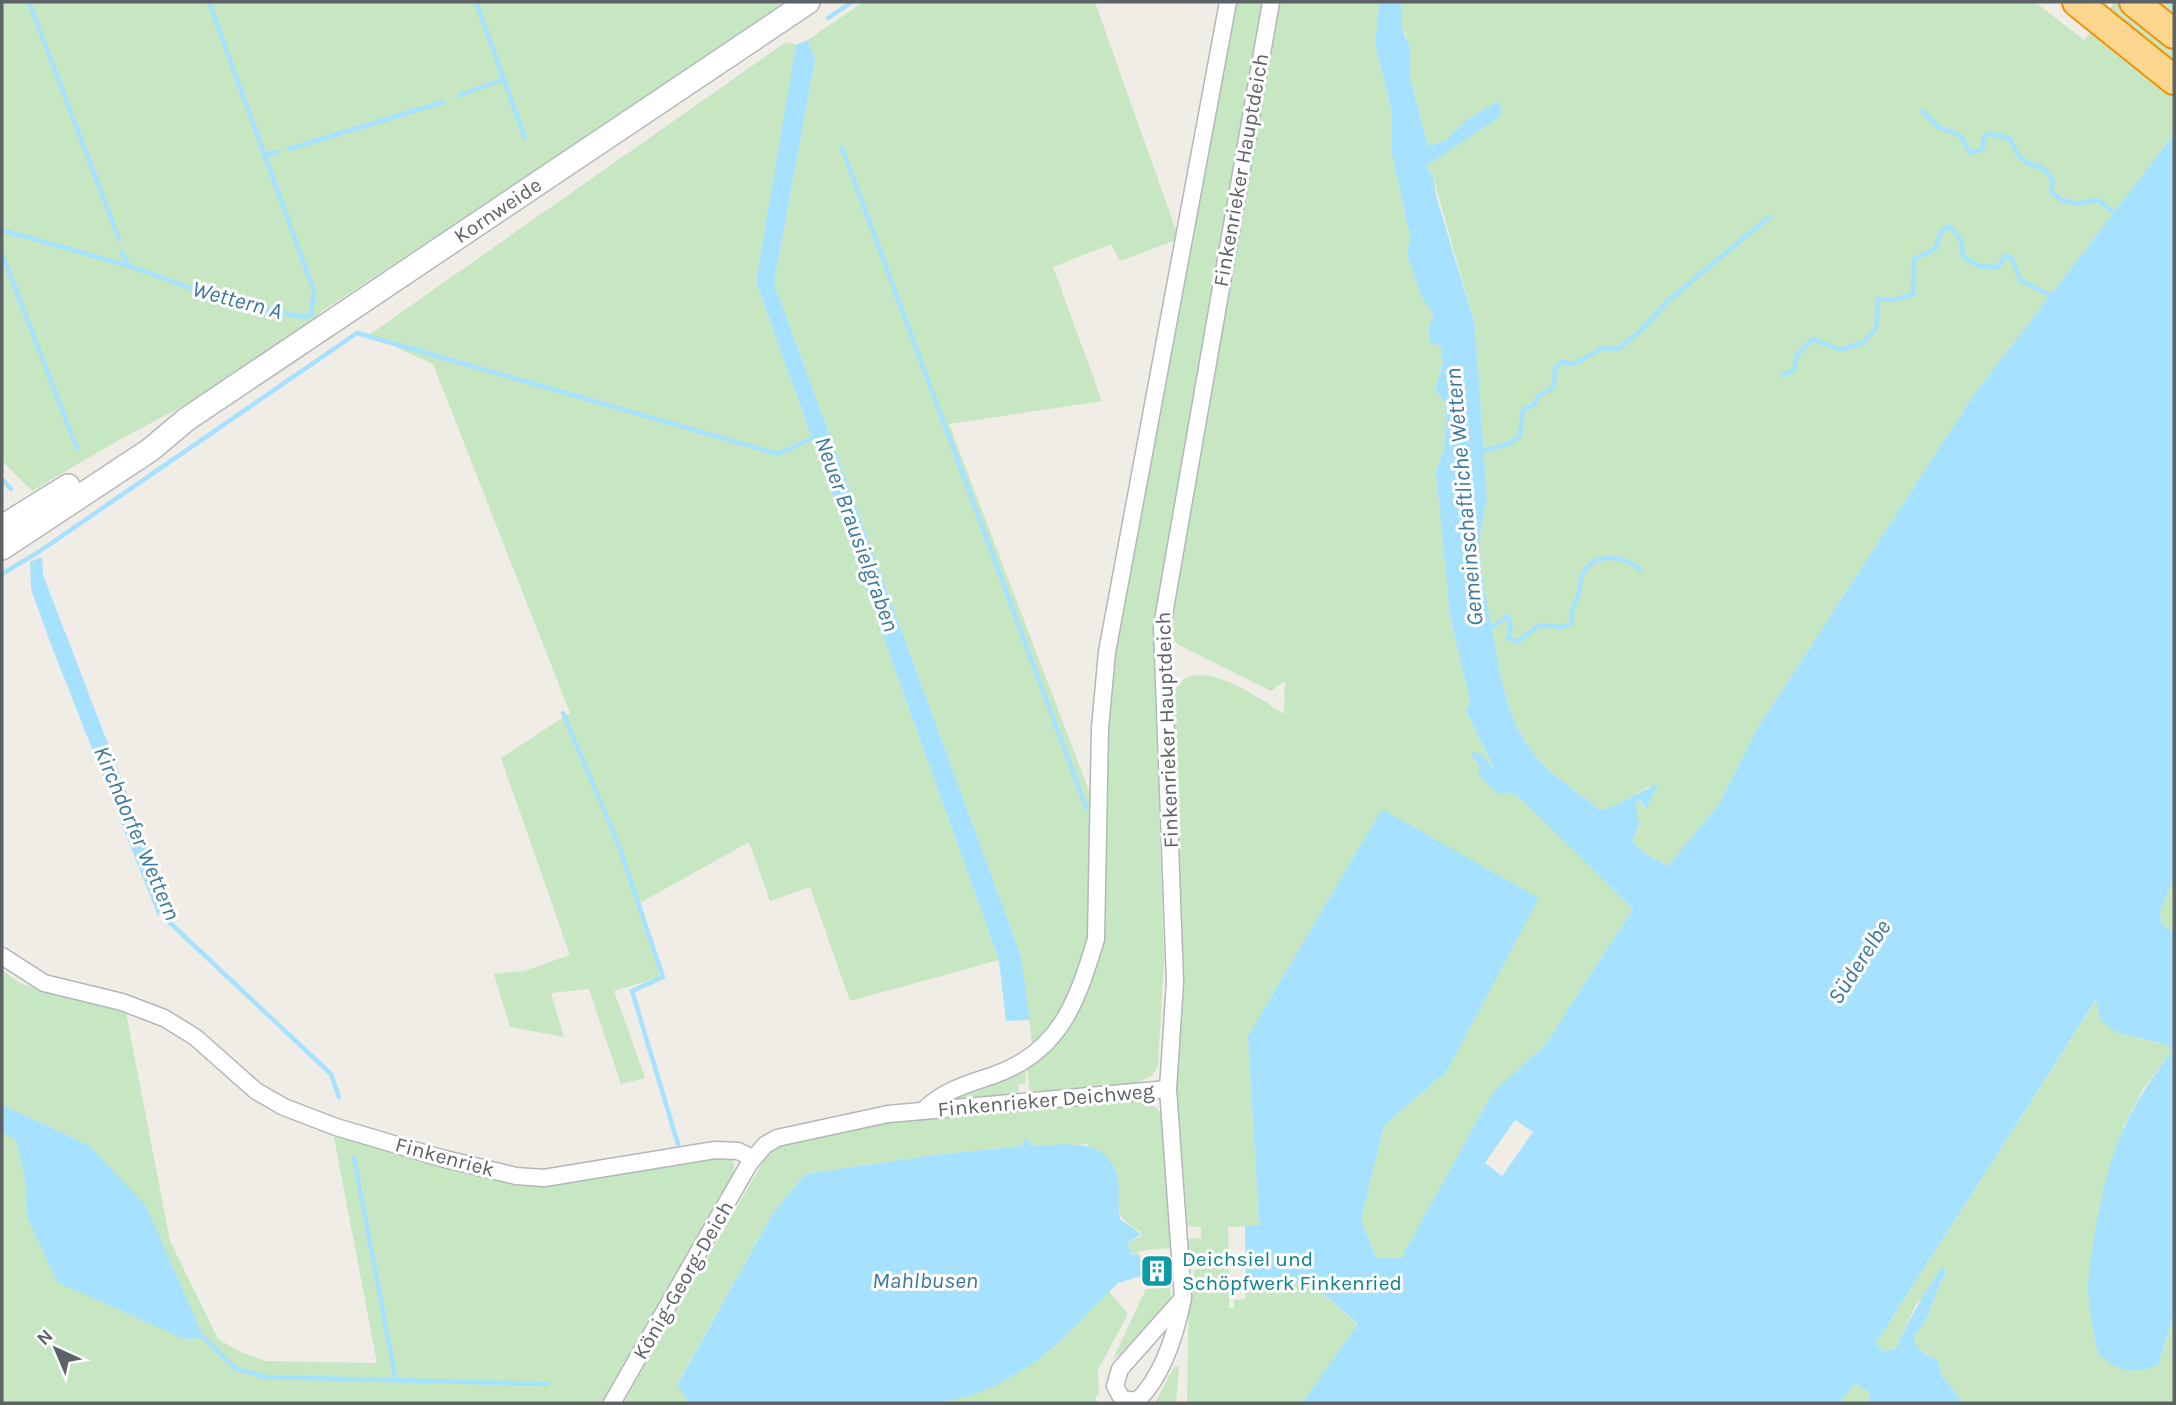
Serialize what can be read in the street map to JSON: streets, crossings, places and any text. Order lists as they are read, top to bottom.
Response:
{
  "streets": {
    "main road": ["Kornweide"],
    "street": [
      "Finkenrieker Hauptdeich",
      "Finkenrieker Deichweg",
      "Finkenriek",
      "König-Georg-Deich"
    ]
  },
  "crossings": [
    ["Finkenrieker Hauptdeich", "Finkenrieker Deichweg"],
    ["Finkenriek", "König-Georg-Deich"]
  ],
  "water": [
    "Wettern A",
    "Gemeinschaftliche Wettern",
    "Neuer Brausielgraben",
    "Kirchdorfer Wettern",
    "Süderelbe",
    "Mahlbusen"
  ],
  "places": {
    "building": ["Deichsiel und Schöpfwerk Finkenried"]
  },
  "north": "top left"
}
